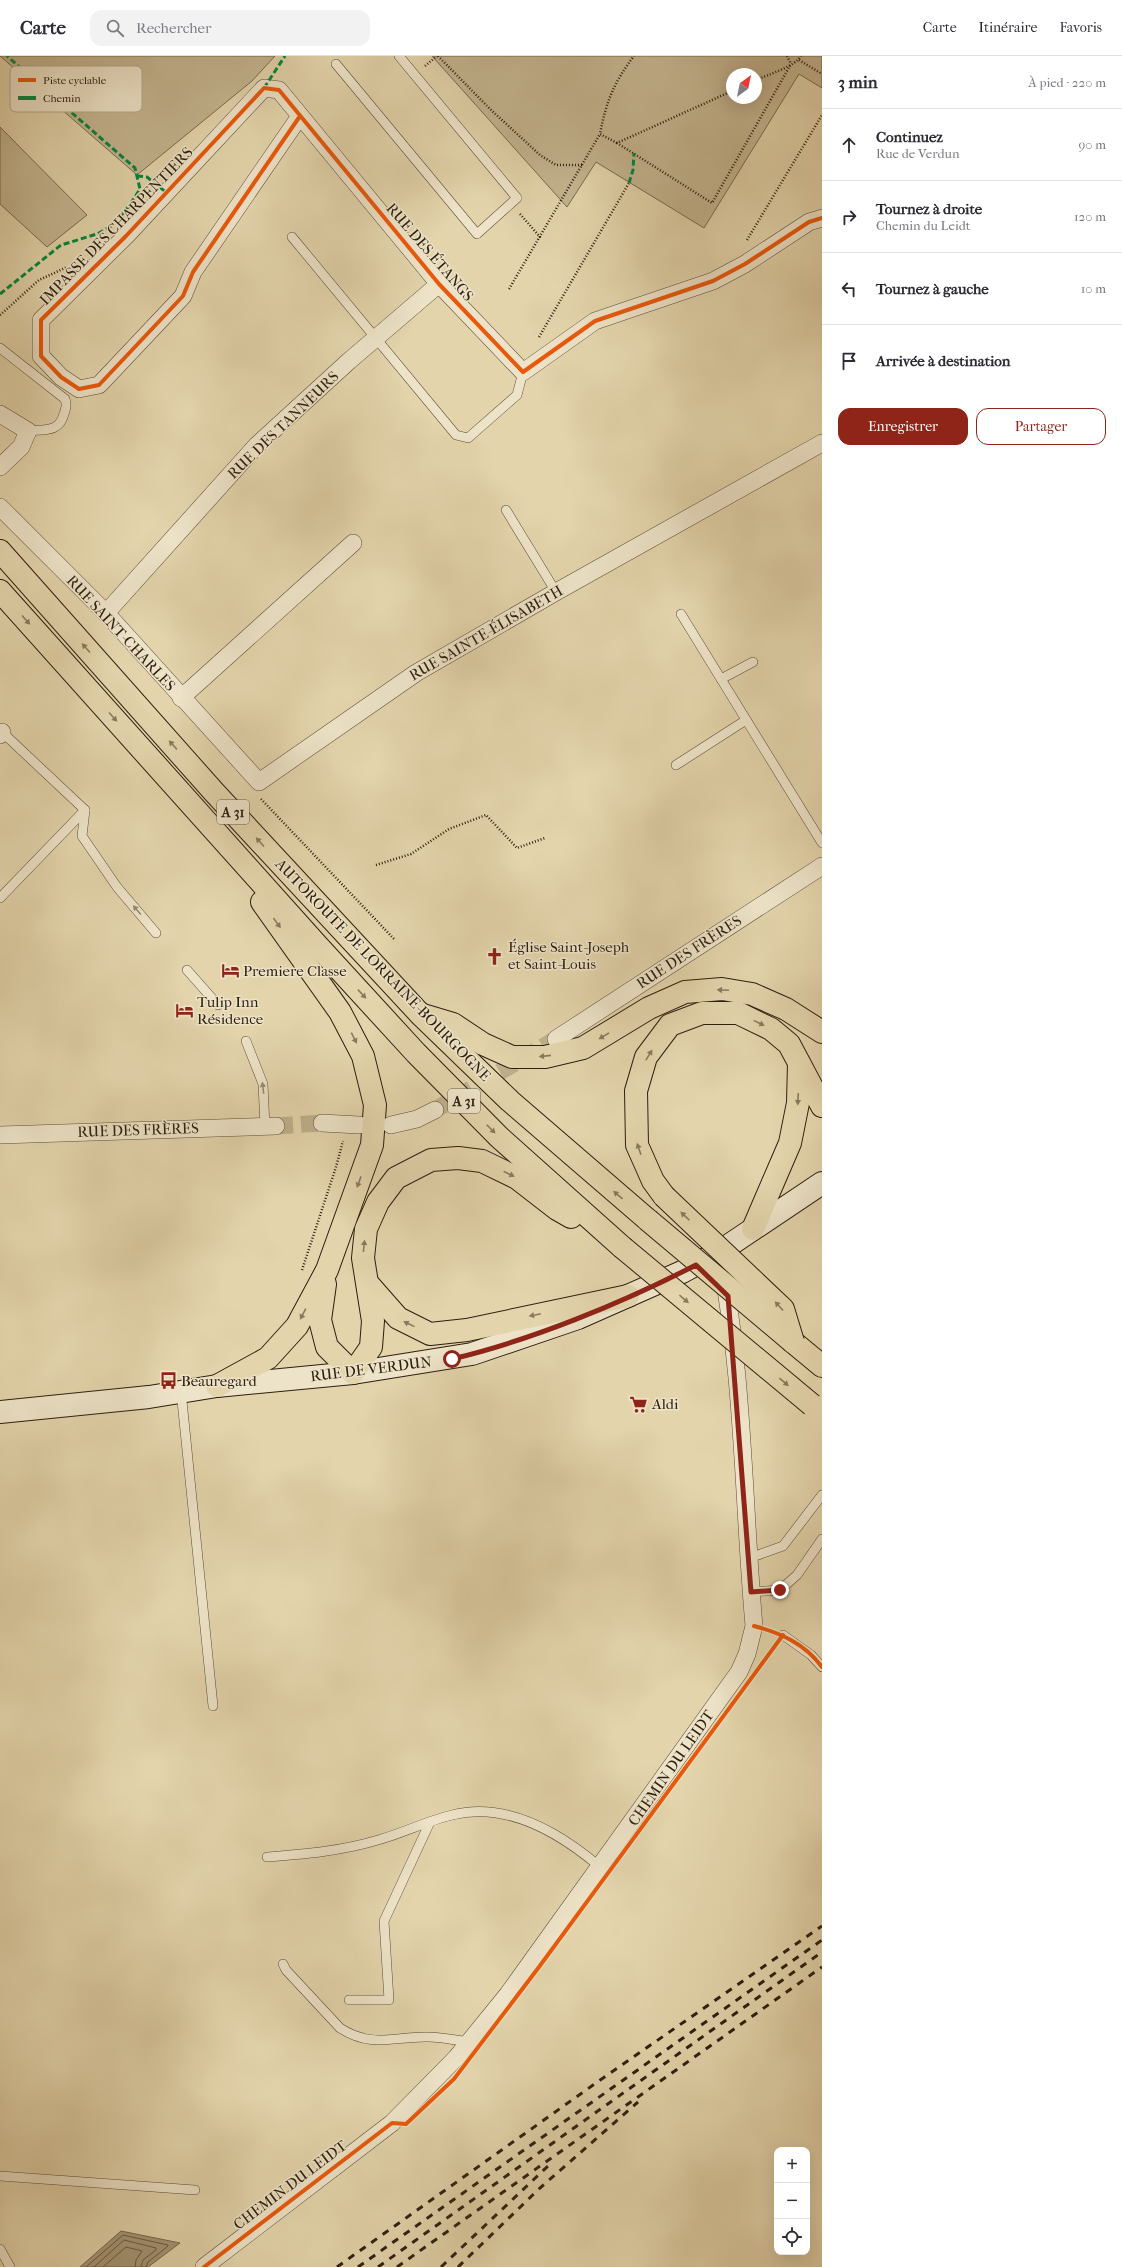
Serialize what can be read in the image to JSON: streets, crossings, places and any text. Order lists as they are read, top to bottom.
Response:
{
  "streets": {
    "highway": ["A 31", "AUTOROUTE DE LORRAINE-BOURGOGNE"],
    "main road": ["RUE DE VERDUN"],
    "street": [
      "IMPASSE DES CHARPENTIERS",
      "RUE DES ÉTANGS",
      "RUE DES TANNEURS",
      "RUE SAINT-CHARLES",
      "RUE SAINTE-ÉLISABETH",
      "RUE DES FRÈRES",
      "CHEMIN DU LEIDT"
    ]
  },
  "crossings": [
    ["IMPASSE DES CHARPENTIERS", "RUE DES ÉTANGS"],
    ["RUE DES ÉTANGS", "RUE DES TANNEURS"],
    ["RUE DES TANNEURS", "RUE SAINT-CHARLES"],
    ["RUE DE VERDUN", "CHEMIN DU LEIDT"]
  ],
  "places": {
    "church": ["Église Saint-Joseph et Saint-Louis"],
    "hotel": ["Premiere Classe", "Tulip Inn Résidence"],
    "bus stop": ["Beauregard"],
    "supermarket": ["Aldi"]
  },
  "legend": ["Piste cyclable", "Chemin"],
  "north": "top right",
  "page": {
    "header": "Carte",
    "search": "Rechercher",
    "nav": ["Carte", "Itinéraire", "Favoris"],
    "heading": ["3 min", "À pied · 220 m"],
    "list": [
      ["Continuez", "Rue de Verdun", "90 m"],
      ["Tournez à droite", "Chemin du Leidt", "120 m"],
      ["Tournez à gauche", "10 m"],
      "Arrivée à destination"
    ],
    "buttons": ["Enregistrer", "Partager"],
    "map_buttons": ["+", "−"]
  }
}
